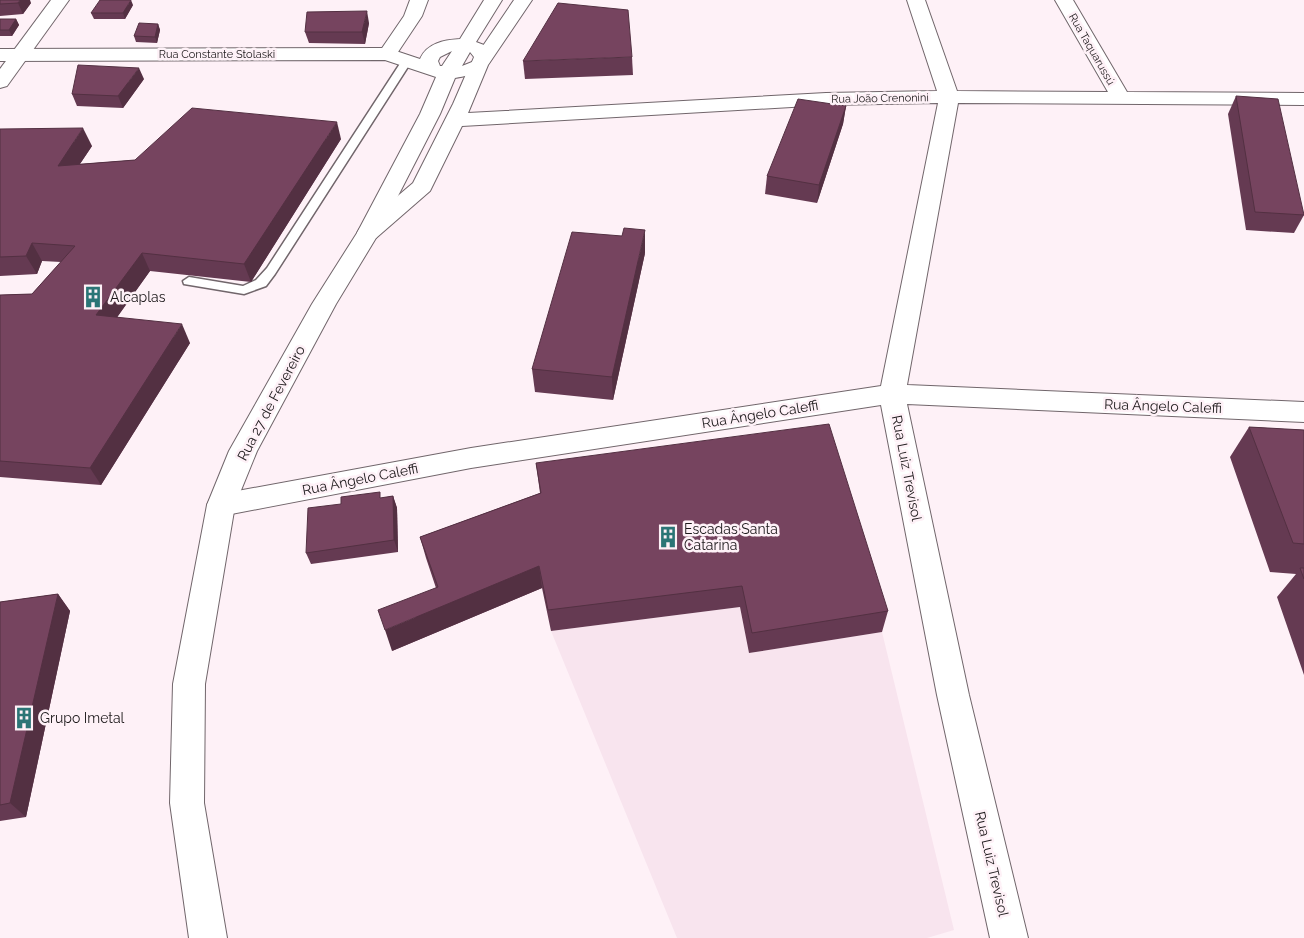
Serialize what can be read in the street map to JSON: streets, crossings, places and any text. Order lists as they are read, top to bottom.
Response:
{
  "streets": {
    "street": [
      "Rua Taquarussú",
      "Rua Constante Stolaski",
      "Rua João Crenonini",
      "Rua 27 de Fevereiro",
      "Rua Ângelo Caleffi",
      "Rua Luiz Trevisol"
    ]
  },
  "crossings": [
    ["Rua Taquarussú", "Rua João Crenonini"],
    ["Rua Constante Stolaski", "Rua 27 de Fevereiro"],
    ["Rua João Crenonini", "Rua Luiz Trevisol"],
    ["Rua 27 de Fevereiro", "Rua Ângelo Caleffi"],
    ["Rua Ângelo Caleffi", "Rua Luiz Trevisol"]
  ],
  "places": {
    "building": ["Alcaplas", "Escadas Santa Catarina", "Grupo Imetal"]
  }
}
